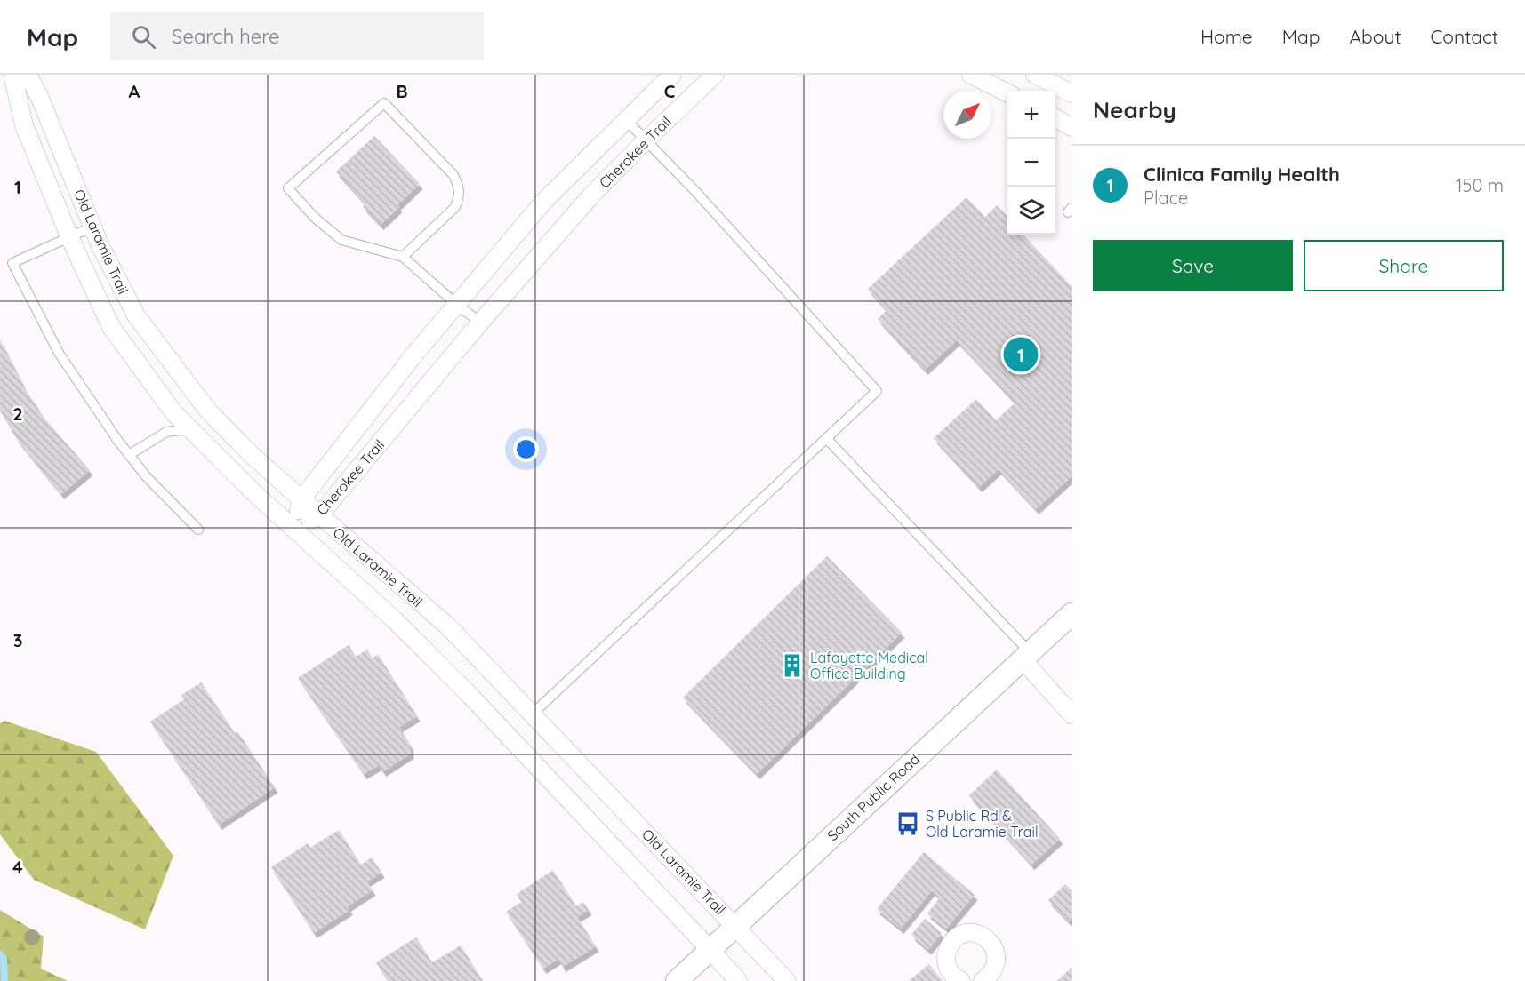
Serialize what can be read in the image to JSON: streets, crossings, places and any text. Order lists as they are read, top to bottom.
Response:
{
  "streets": {
    "street": ["Cherokee Trail", "Old Laramie Trail", "South Public Road"]
  },
  "crossings": [
    ["Cherokee Trail", "Old Laramie Trail"],
    ["Old Laramie Trail", "South Public Road"]
  ],
  "places": {
    "building": ["Lafayette Medical Office Building"],
    "bus stop": ["S Public Rd & Old Laramie Trail"]
  },
  "north": "top right",
  "page": {
    "header": "Map",
    "search": "Search here",
    "nav": [
      "Home",
      "Map",
      "About",
      "Contact"
    ],
    "heading": "Nearby",
    "map_buttons": ["+", "−"],
    "list": [
      {
        "mark": "1",
        "name": "Clinica Family Health",
        "note": "Place",
        "value": "150 m"
      }
    ],
    "buttons": ["Save", "Share"],
    "pins": "1"
  },
  "grid": {
    "columns": ["A", "B", "C"],
    "rows": [
      "1",
      "2",
      "3",
      "4"
    ]
  }
}
